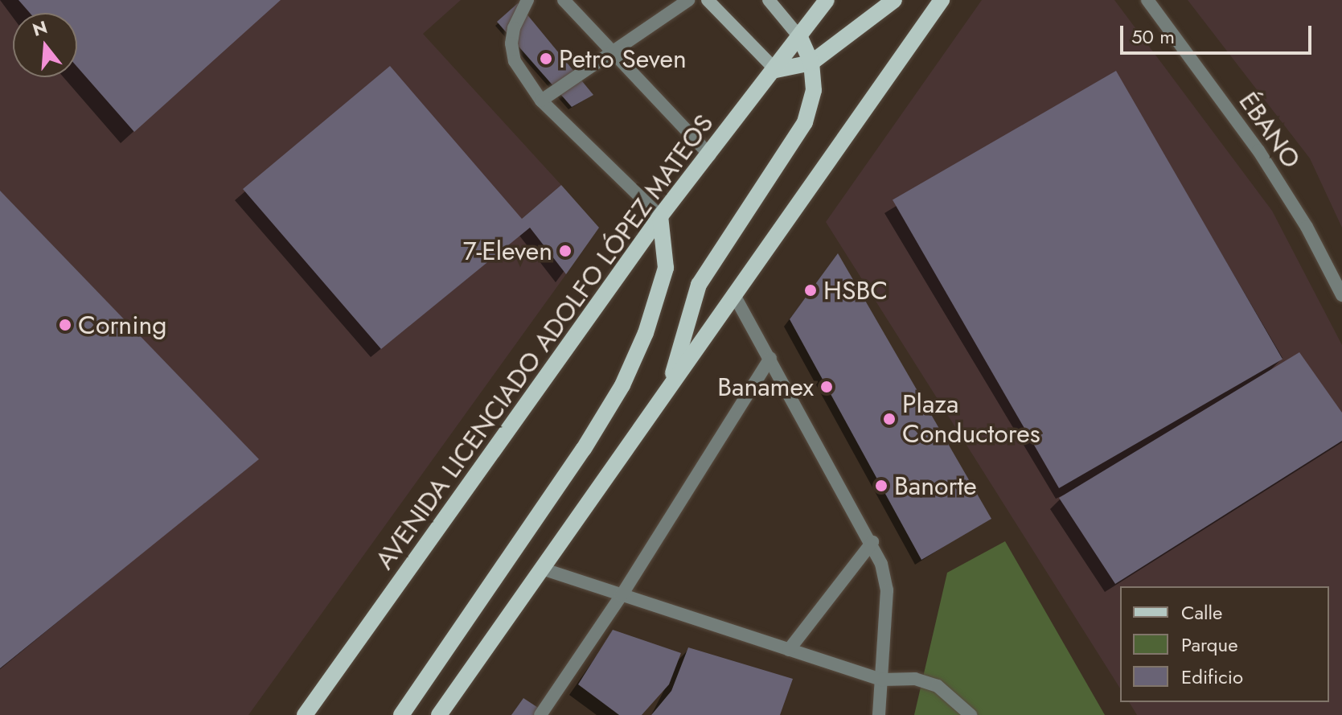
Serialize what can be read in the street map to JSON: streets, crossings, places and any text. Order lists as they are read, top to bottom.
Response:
{
  "streets": {
    "main road": ["AVENIDA LICENCIADO ADOLFO LÓPEZ MATEOS"],
    "lane": ["ÉBANO"]
  },
  "places": [
    "Petro Seven",
    "7-Eleven",
    "HSBC",
    "Corning",
    "Banamex",
    "Plaza Conductores",
    "Banorte"
  ],
  "legend": ["Calle", "Parque", "Edificio"],
  "scale_bar": "50 m",
  "north": "top"
}
